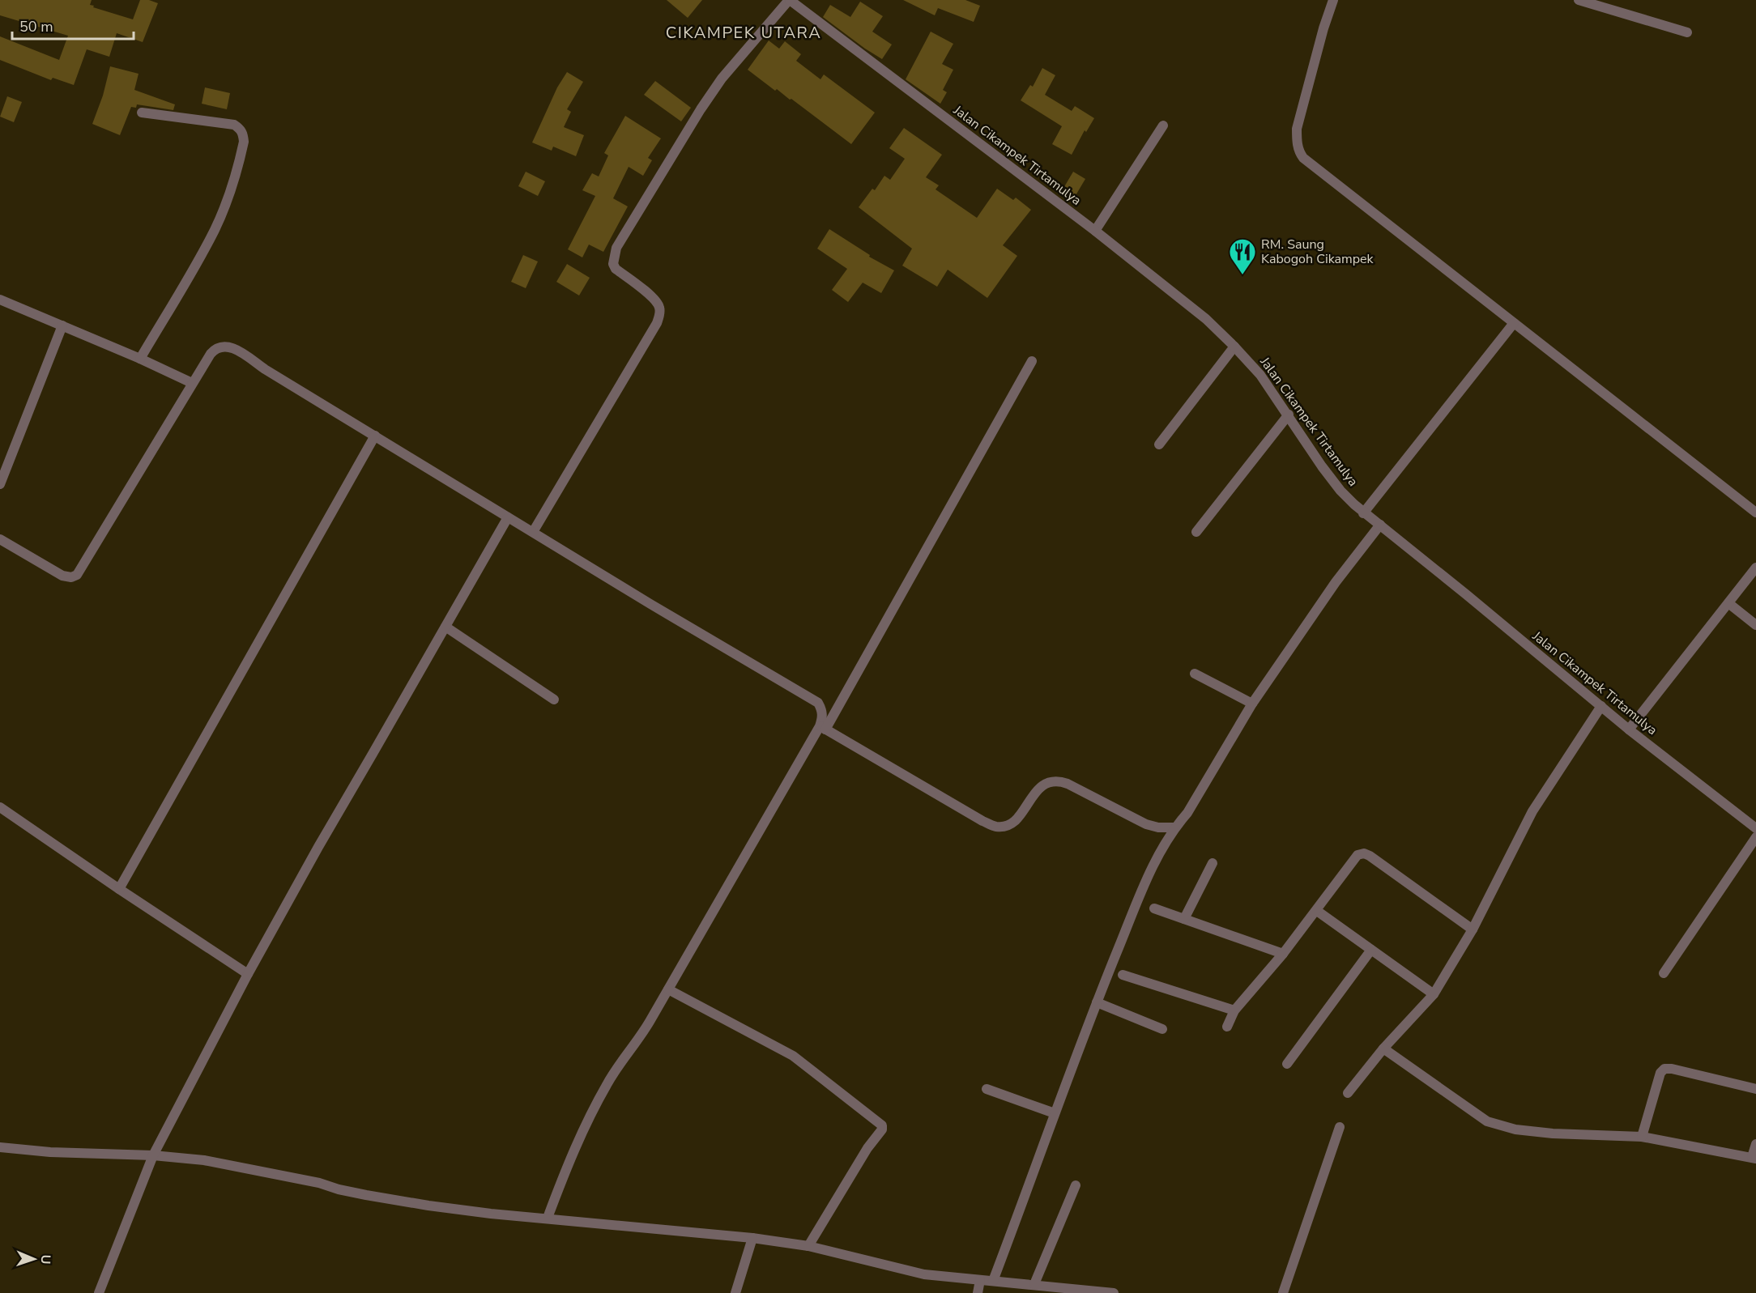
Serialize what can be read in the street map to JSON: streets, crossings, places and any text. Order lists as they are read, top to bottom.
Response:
{
  "streets": {
    "street": ["Jalan Cikampek Tirtamulya"]
  },
  "districts": ["CIKAMPEK UTARA"],
  "places": {
    "restaurant": ["RM. Saung Kabogoh Cikampek"]
  },
  "scale_bar": "50 m",
  "north": "right"
}
